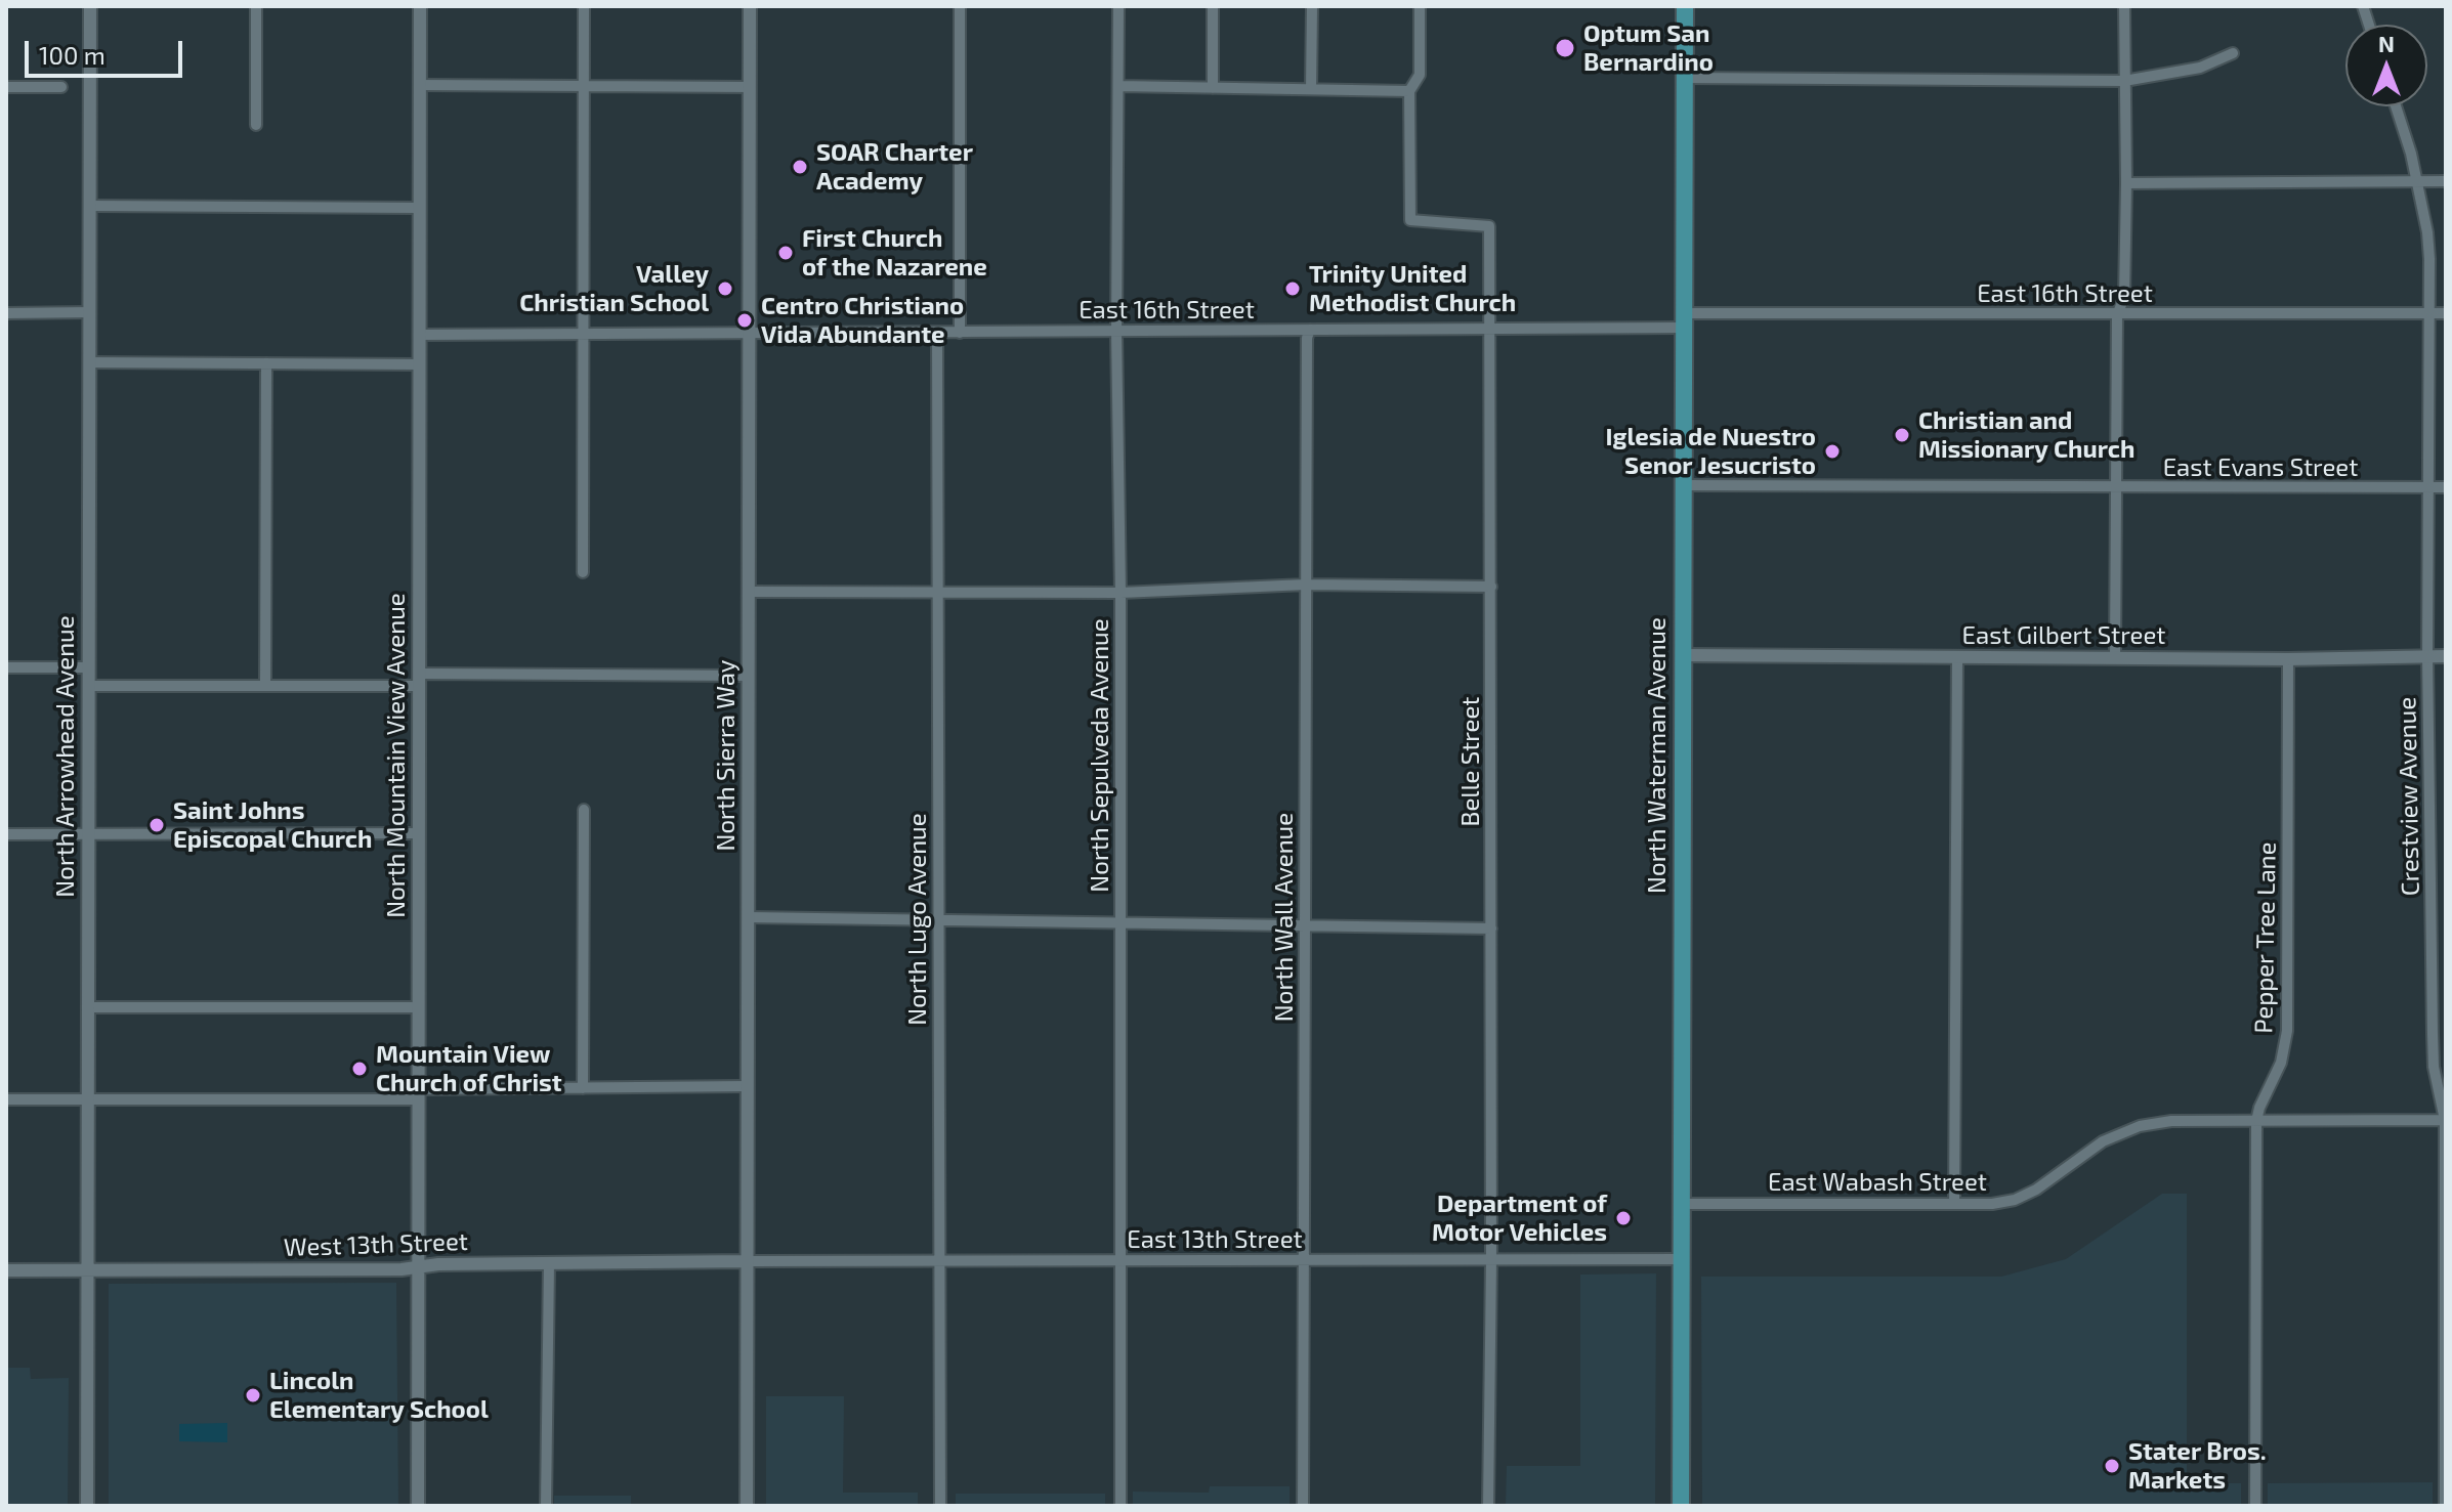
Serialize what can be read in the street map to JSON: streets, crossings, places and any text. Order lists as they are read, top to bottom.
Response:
{
  "streets": {
    "main road": ["North Waterman Avenue"],
    "street": [
      "East 16th Street",
      "East Evans Street",
      "East Gilbert Street",
      "North Mountain View Avenue",
      "North Sierra Way",
      "North Sepulveda Avenue",
      "North Arrowhead Avenue",
      "Belle Street",
      "Crestview Avenue",
      "North Wall Avenue",
      "North Lugo Avenue",
      "Pepper Tree Lane",
      "East Wabash Street",
      "East 13th Street",
      "West 13th Street"
    ]
  },
  "crossings": [
    ["East 16th Street", "North Mountain View Avenue"],
    ["East 16th Street", "North Sierra Way"],
    ["East 16th Street", "North Sepulveda Avenue"],
    ["East 16th Street", "North Waterman Avenue"],
    ["East 16th Street", "Belle Street"],
    ["East 16th Street", "Crestview Avenue"],
    ["East 16th Street", "North Wall Avenue"],
    ["East 16th Street", "North Lugo Avenue"],
    ["East Evans Street", "North Waterman Avenue"],
    ["East Evans Street", "Crestview Avenue"],
    ["East Gilbert Street", "North Waterman Avenue"],
    ["East Gilbert Street", "Crestview Avenue"],
    ["East Gilbert Street", "Pepper Tree Lane"],
    ["North Mountain View Avenue", "West 13th Street"],
    ["North Sierra Way", "East 13th Street"],
    ["North Sierra Way", "West 13th Street"],
    ["North Sepulveda Avenue", "East 13th Street"],
    ["North Waterman Avenue", "East Wabash Street"],
    ["North Waterman Avenue", "East 13th Street"],
    ["North Arrowhead Avenue", "West 13th Street"],
    ["Belle Street", "East 13th Street"],
    ["Crestview Avenue", "East Wabash Street"],
    ["North Wall Avenue", "East 13th Street"],
    ["North Lugo Avenue", "East 13th Street"],
    ["Pepper Tree Lane", "East Wabash Street"],
    ["East 13th Street", "West 13th Street"]
  ],
  "places": [
    "Optum San Bernardino",
    "SOAR Charter Academy",
    "First Church of the Nazarene",
    "Valley Christian School",
    "Trinity United Methodist Church",
    "Centro Christiano Vida Abundante",
    "Christian and Missionary Church",
    "Iglesia de Nuestro Senor Jesucristo",
    "Saint Johns Episcopal Church",
    "Mountain View Church of Christ",
    "Department of Motor Vehicles",
    "Lincoln Elementary School",
    "Stater Bros. Markets"
  ],
  "scale_bar": "100 m",
  "north": "top"
}
